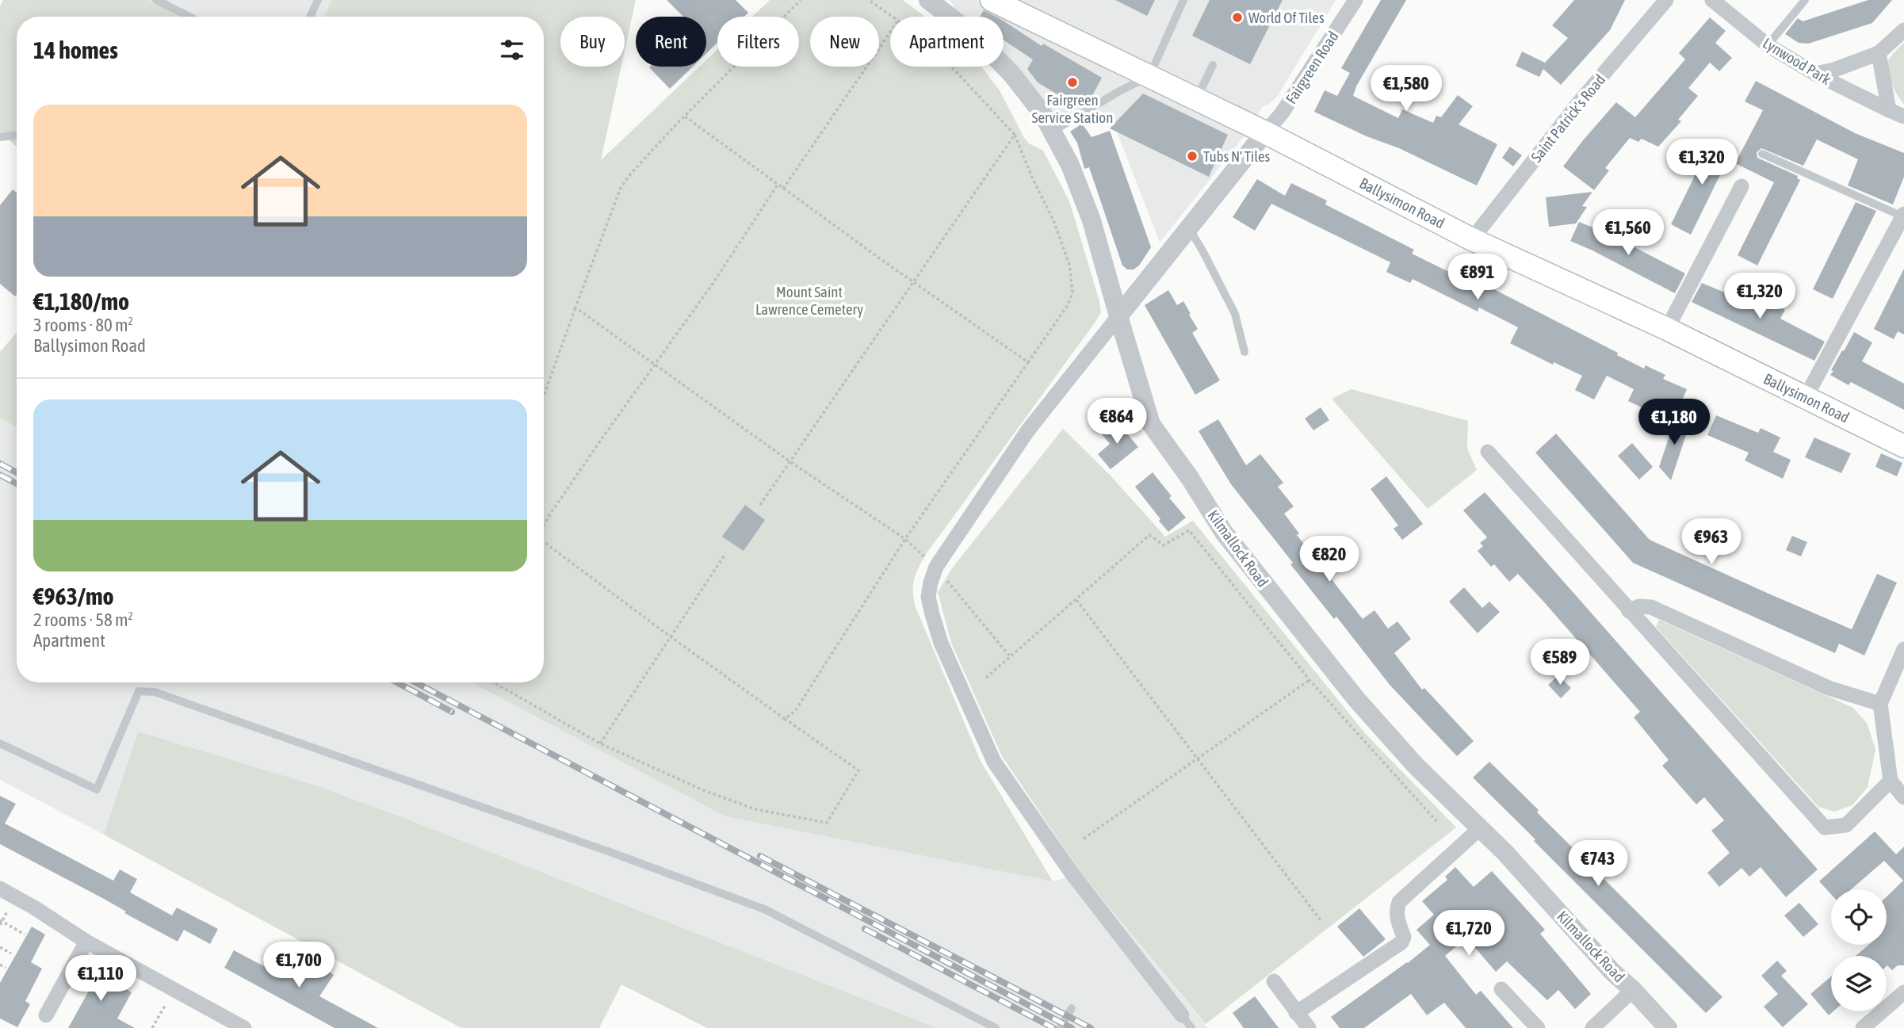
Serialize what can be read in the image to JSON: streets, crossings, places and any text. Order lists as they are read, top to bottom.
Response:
{
  "streets": {
    "main road": ["Ballysimon Road"],
    "street": [
      "Lynwood Park",
      "Fairgreen Road",
      "Saint Patrick's Road",
      "Kilmallock Road"
    ]
  },
  "crossings": [
    ["Fairgreen Road", "Ballysimon Road"],
    ["Saint Patrick's Road", "Ballysimon Road"]
  ],
  "parks": ["Mount Saint Lawrence Cemetery"],
  "places": ["World Of Tiles", "Fairgreen Service Station", "Tubs N' Tiles"],
  "page": {
    "chip": [
      "Buy",
      "Rent",
      "Filters",
      "New",
      "Apartment"
    ],
    "heading": "14 homes",
    "price": [
      "€1,580",
      "€1,320",
      "€1,560",
      "€891",
      "€1,320",
      "€864",
      "€1,180",
      "€963",
      "€820",
      "€589",
      "€743",
      "€1,720",
      "€1,700",
      "€1,110"
    ],
    "list": [
      {
        "name": "€1,180/mo",
        "note": "3 rooms · 80 m² · Ballysimon Road"
      },
      {
        "name": "€963/mo",
        "note": "2 rooms · 58 m² · Apartment"
      }
    ]
  }
}
